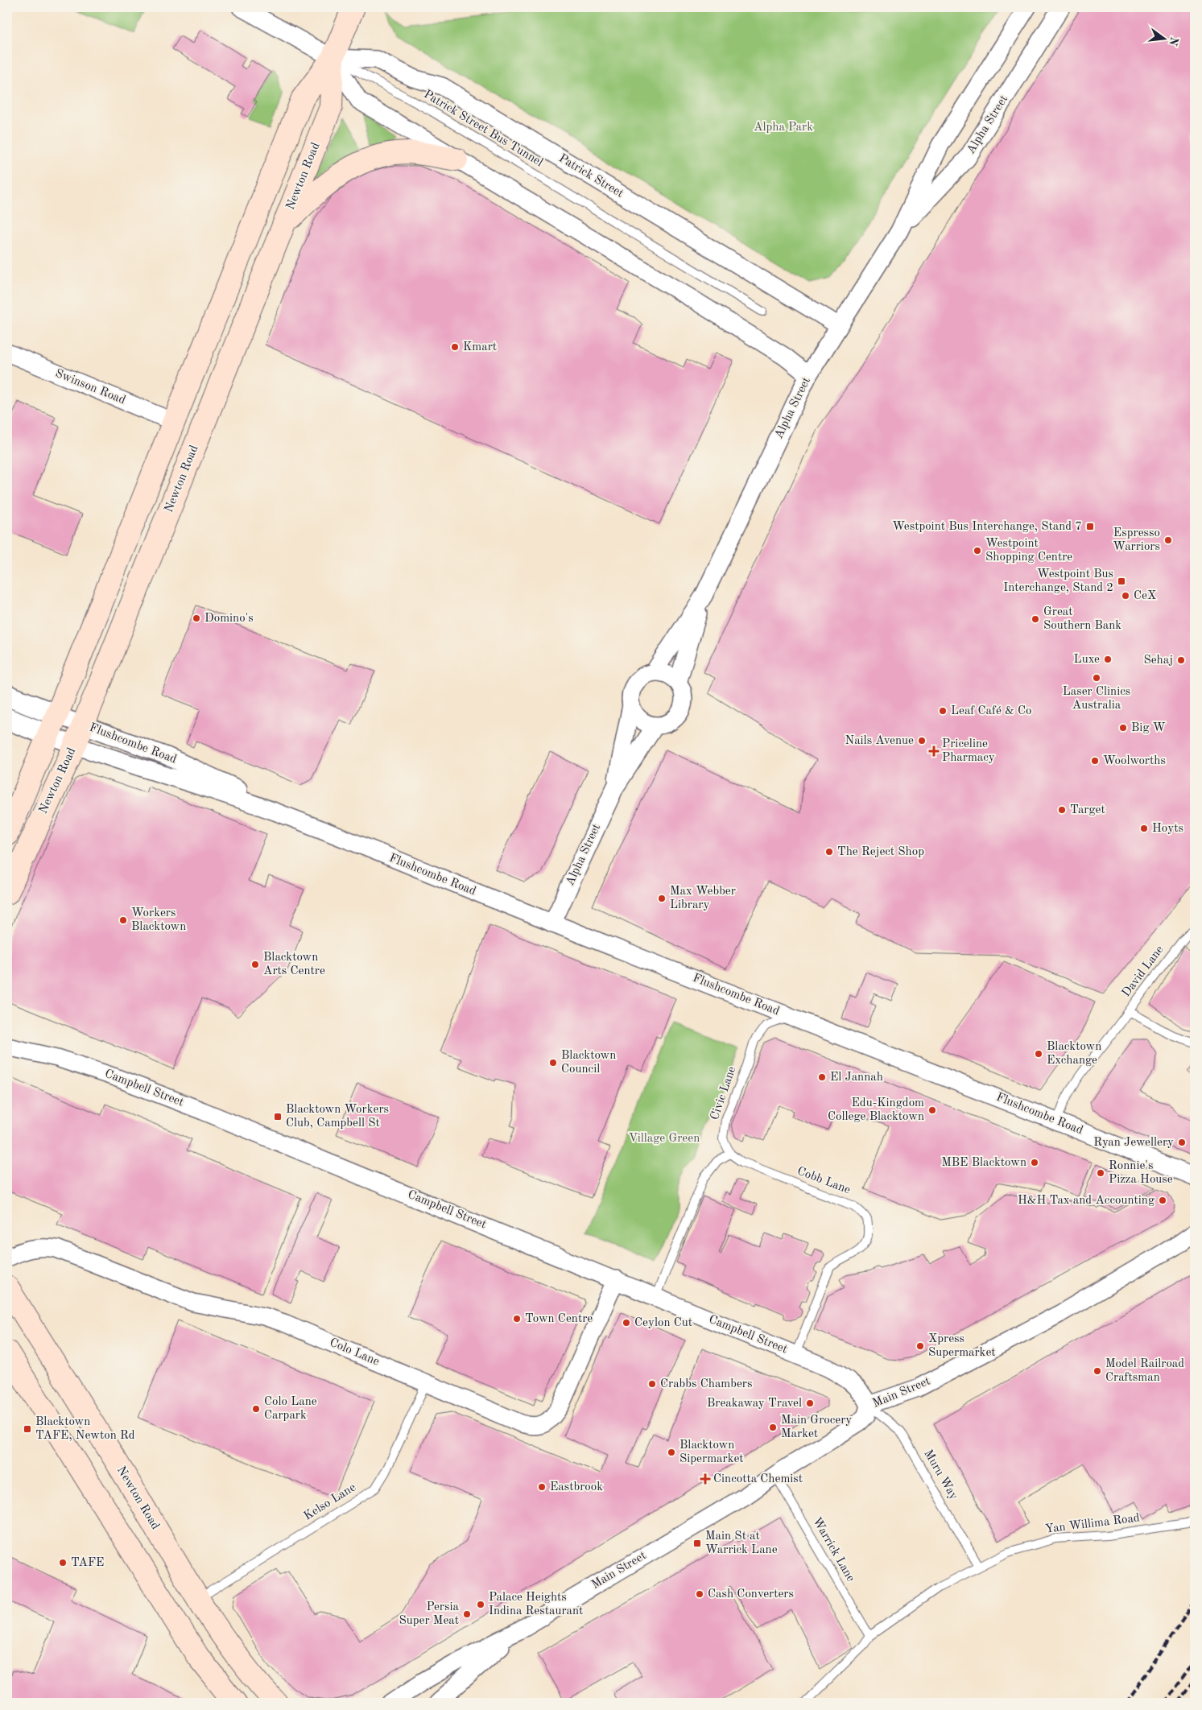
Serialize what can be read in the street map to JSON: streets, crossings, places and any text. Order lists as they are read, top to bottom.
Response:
{
  "streets": {
    "main road": ["Newton Road"],
    "street": [
      "Alpha Street",
      "Patrick Street",
      "Swinson Road",
      "Flushcombe Road",
      "Campbell Street",
      "Colo Lane",
      "Main Street"
    ],
    "lane": [
      "Patrick Street Bus Tunnel",
      "David Lane",
      "Civic Lane",
      "Cobb Lane",
      "Muru Way",
      "Kelso Lane",
      "Yan Willima Road",
      "Warrick Lane"
    ]
  },
  "crossings": [
    ["Alpha Street", "Patrick Street"],
    ["Alpha Street", "Flushcombe Road"],
    ["Patrick Street Bus Tunnel", "Newton Road"],
    ["Patrick Street Bus Tunnel", "Patrick Street"],
    ["Newton Road", "Patrick Street"],
    ["Newton Road", "Swinson Road"],
    ["Newton Road", "Flushcombe Road"],
    ["Newton Road", "Kelso Lane"],
    ["Flushcombe Road", "Civic Lane"],
    ["Campbell Street", "Cobb Lane"],
    ["Campbell Street", "Colo Lane"],
    ["Campbell Street", "Main Street"],
    ["Campbell Street", "Muru Way"],
    ["Civic Lane", "Cobb Lane"],
    ["Colo Lane", "Kelso Lane"],
    ["Main Street", "Muru Way"],
    ["Main Street", "Warrick Lane"],
    ["Muru Way", "Yan Willima Road"],
    ["Yan Willima Road", "Warrick Lane"]
  ],
  "parks": ["Alpha Park", "Village Green"],
  "places": {
    "other": [
      "Kmart",
      "Espresso Warriors",
      "Westpoint Shopping Centre",
      "CeX",
      "Domino's",
      "Great Southern Bank",
      "Luxe",
      "Sehaj",
      "Laser Clinics Australia",
      "Leaf Café & Co",
      "Big W",
      "Nails Avenue",
      "Woolworths",
      "Target",
      "Hoyts",
      "The Reject Shop",
      "Max Webber Library",
      "Workers Blacktown",
      "Blacktown Arts Centre",
      "Blacktown Exchange",
      "Blacktown Council",
      "El Jannah",
      "Edu-Kingdom College Blacktown",
      "Ryan Jewellery",
      "MBE Blacktown",
      "Ronnie's Pizza House",
      "H&H Tax and Accounting",
      "Town Centre",
      "Ceylon Cut",
      "Xpress Supermarket",
      "Model Railroad Craftsman",
      "Crabbs Chambers",
      "Breakaway Travel",
      "Colo Lane Carpark",
      "Main Grocery Market",
      "Blacktown Sipermarket",
      "Eastbrook",
      "TAFE",
      "Cash Converters",
      "Palace Heights Indina Restaurant",
      "Persia Super Meat"
    ],
    "transit": [
      "Westpoint Bus Interchange, Stand 7",
      "Westpoint Bus Interchange, Stand 2",
      "Blacktown Workers Club, Campbell St",
      "Blacktown TAFE, Newton Rd",
      "Main St at Warrick Lane"
    ],
    "health": ["Priceline Pharmacy", "Cincotta Chemist"]
  },
  "north": "right"
}
